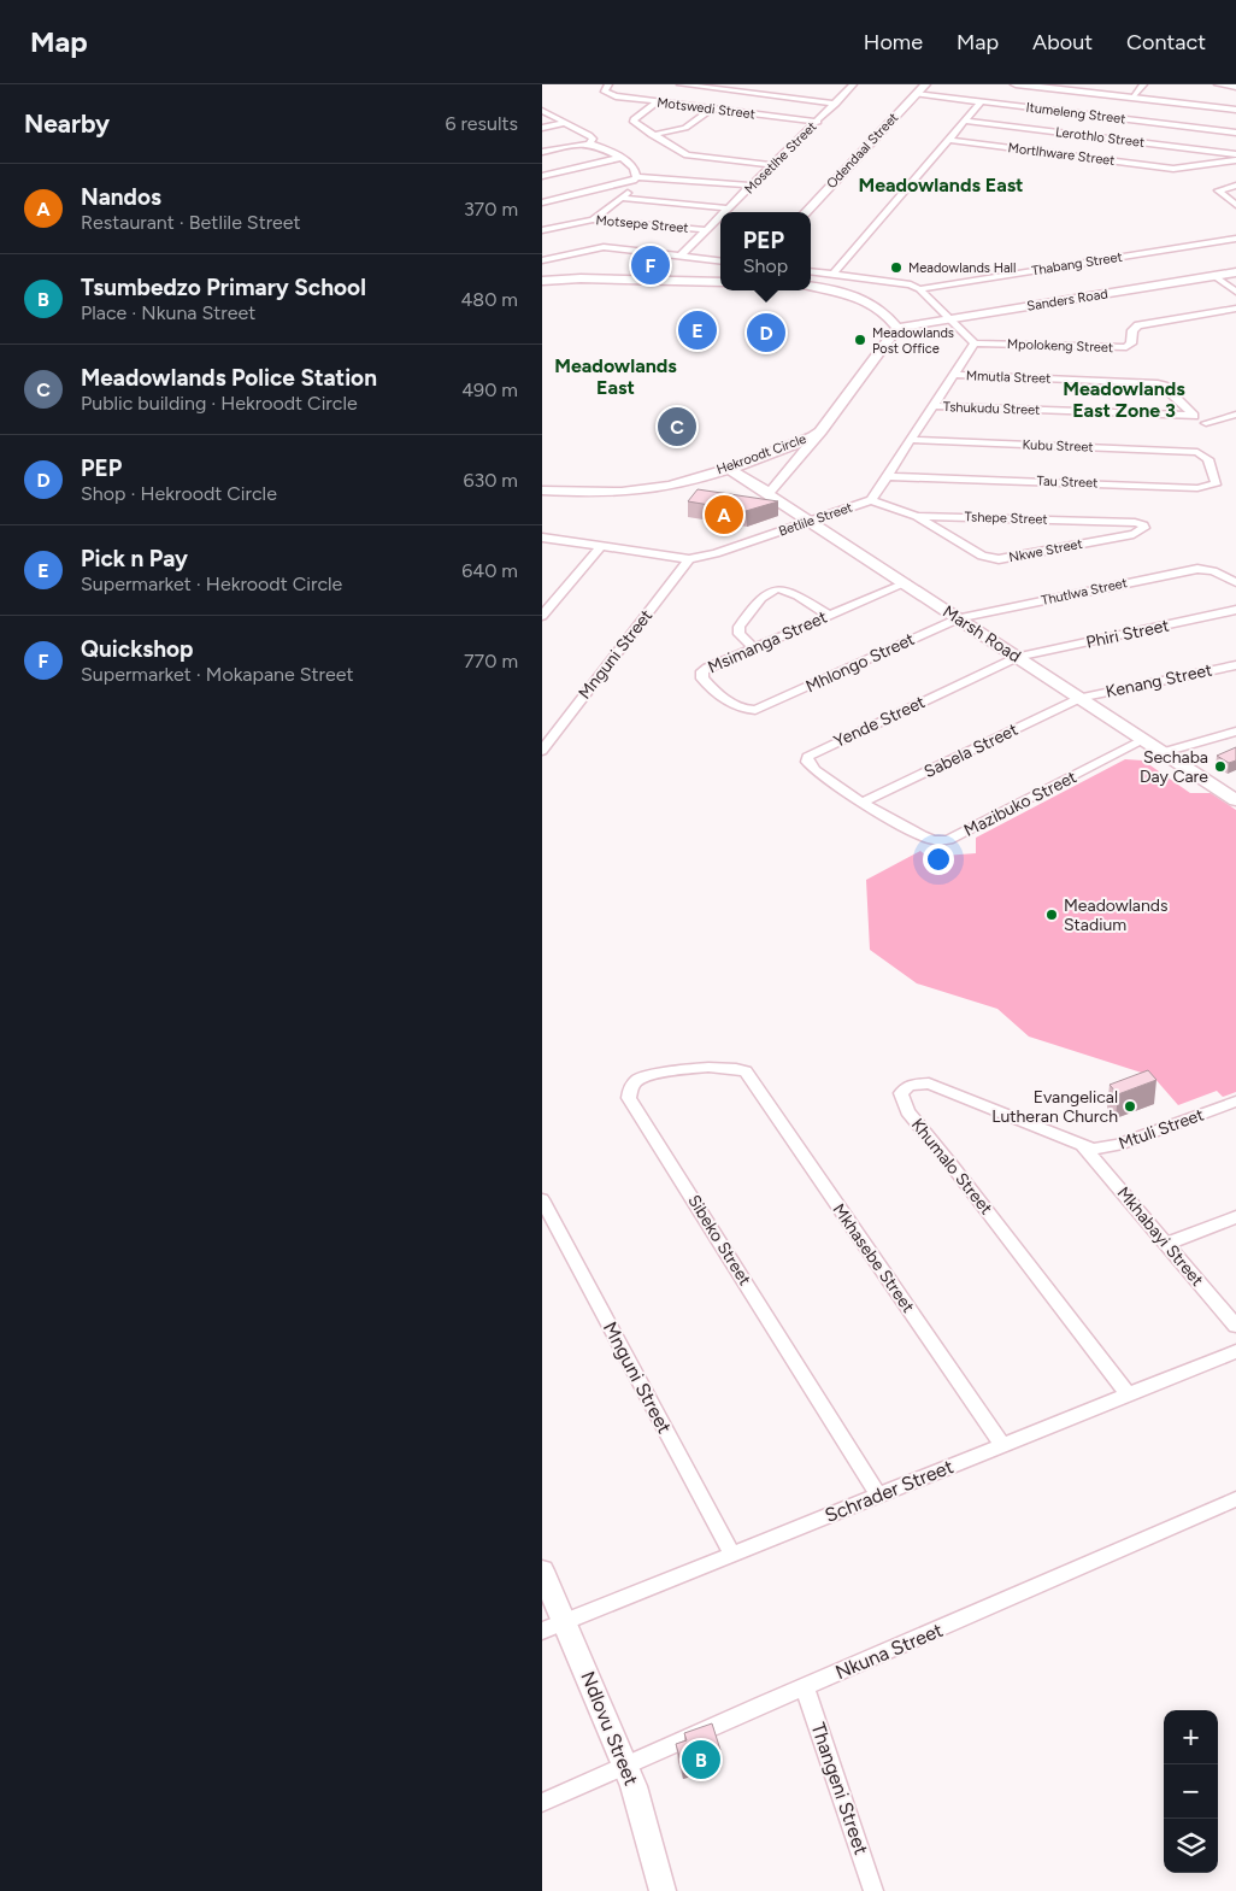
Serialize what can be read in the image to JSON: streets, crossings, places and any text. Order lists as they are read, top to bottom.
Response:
{
  "streets": {
    "street": [
      "Motswedi Street",
      "Itumeleng Street",
      "Lerothlo Street",
      "Odendaal Street",
      "Mortlhware Street",
      "Mosetlhe Street",
      "Motsepe Street",
      "Thabang Street",
      "Sanders Road",
      "Mpolokeng Street",
      "Mmutla Street",
      "Tshukudu Street",
      "Kubu Street",
      "Hekroodt Circle",
      "Tau Street",
      "Tshepe Street",
      "Betlile Street",
      "Nkwe Street",
      "Thutlwa Street",
      "Marsh Road",
      "Phiri Street",
      "Msimanga Street",
      "Mnguni Street",
      "Mhlongo Street",
      "Kenang Street",
      "Yende Street",
      "Sabela Street",
      "Mazibuko Street",
      "Mtuli Street",
      "Khumalo Street",
      "Mkhabayi Street",
      "Sibeko Street",
      "Mkhasebe Street",
      "Schrader Street",
      "Nkuna Street",
      "Ndlovu Street",
      "Thangeni Street"
    ]
  },
  "crossings": [
    ["Motswedi Street", "Mosetlhe Street"],
    ["Itumeleng Street", "Odendaal Street"],
    ["Mosetlhe Street", "Motsepe Street"],
    ["Sanders Road", "Hekroodt Circle"],
    ["Mpolokeng Street", "Betlile Street"],
    ["Mmutla Street", "Tshukudu Street"],
    ["Mmutla Street", "Betlile Street"],
    ["Tshukudu Street", "Betlile Street"],
    ["Kubu Street", "Tau Street"],
    ["Kubu Street", "Betlile Street"],
    ["Hekroodt Circle", "Marsh Road"],
    ["Tau Street", "Betlile Street"],
    ["Tshepe Street", "Betlile Street"],
    ["Tshepe Street", "Nkwe Street"],
    ["Betlile Street", "Marsh Road"],
    ["Betlile Street", "Mnguni Street"],
    ["Thutlwa Street", "Marsh Road"],
    ["Thutlwa Street", "Mhlongo Street"],
    ["Marsh Road", "Phiri Street"],
    ["Marsh Road", "Msimanga Street"],
    ["Marsh Road", "Mhlongo Street"],
    ["Marsh Road", "Kenang Street"],
    ["Marsh Road", "Yende Street"],
    ["Marsh Road", "Sabela Street"],
    ["Marsh Road", "Mazibuko Street"],
    ["Phiri Street", "Yende Street"],
    ["Msimanga Street", "Mhlongo Street"],
    ["Mnguni Street", "Schrader Street"],
    ["Kenang Street", "Sabela Street"],
    ["Yende Street", "Sabela Street"],
    ["Yende Street", "Mazibuko Street"],
    ["Sabela Street", "Mazibuko Street"],
    ["Mtuli Street", "Khumalo Street"],
    ["Mtuli Street", "Mkhabayi Street"],
    ["Khumalo Street", "Mkhabayi Street"],
    ["Khumalo Street", "Schrader Street"],
    ["Sibeko Street", "Mkhasebe Street"],
    ["Sibeko Street", "Schrader Street"],
    ["Mkhasebe Street", "Schrader Street"],
    ["Schrader Street", "Ndlovu Street"],
    ["Nkuna Street", "Ndlovu Street"],
    ["Nkuna Street", "Thangeni Street"]
  ],
  "districts": ["Meadowlands East", "Meadowlands East", "Meadowlands East Zone 3"],
  "places": [
    "Meadowlands Hall",
    "Meadowlands Post Office",
    "Sechaba Day Care",
    "Meadowlands Stadium",
    "Evangelical Lutheran Church"
  ],
  "page": {
    "header": "Map",
    "nav": [
      "Home",
      "Map",
      "About",
      "Contact"
    ],
    "heading": ["Nearby", "6 results"],
    "list": [
      {
        "mark": "A",
        "name": "Nandos",
        "note": "Restaurant · Betlile Street",
        "value": "370 m"
      },
      {
        "mark": "B",
        "name": "Tsumbedzo Primary School",
        "note": "Place · Nkuna Street",
        "value": "480 m"
      },
      {
        "mark": "C",
        "name": "Meadowlands Police Station",
        "note": "Public building · Hekroodt Circle",
        "value": "490 m"
      },
      {
        "mark": "D",
        "name": "PEP",
        "note": "Shop · Hekroodt Circle",
        "value": "630 m"
      },
      {
        "mark": "E",
        "name": "Pick n Pay",
        "note": "Supermarket · Hekroodt Circle",
        "value": "640 m"
      },
      {
        "mark": "F",
        "name": "Quickshop",
        "note": "Supermarket · Mokapane Street",
        "value": "770 m"
      }
    ],
    "popup": ["PEP", "Shop"],
    "pins": [
      "F",
      "E",
      "D",
      "C",
      "A",
      "B"
    ],
    "map_buttons": ["+", "−"]
  }
}
